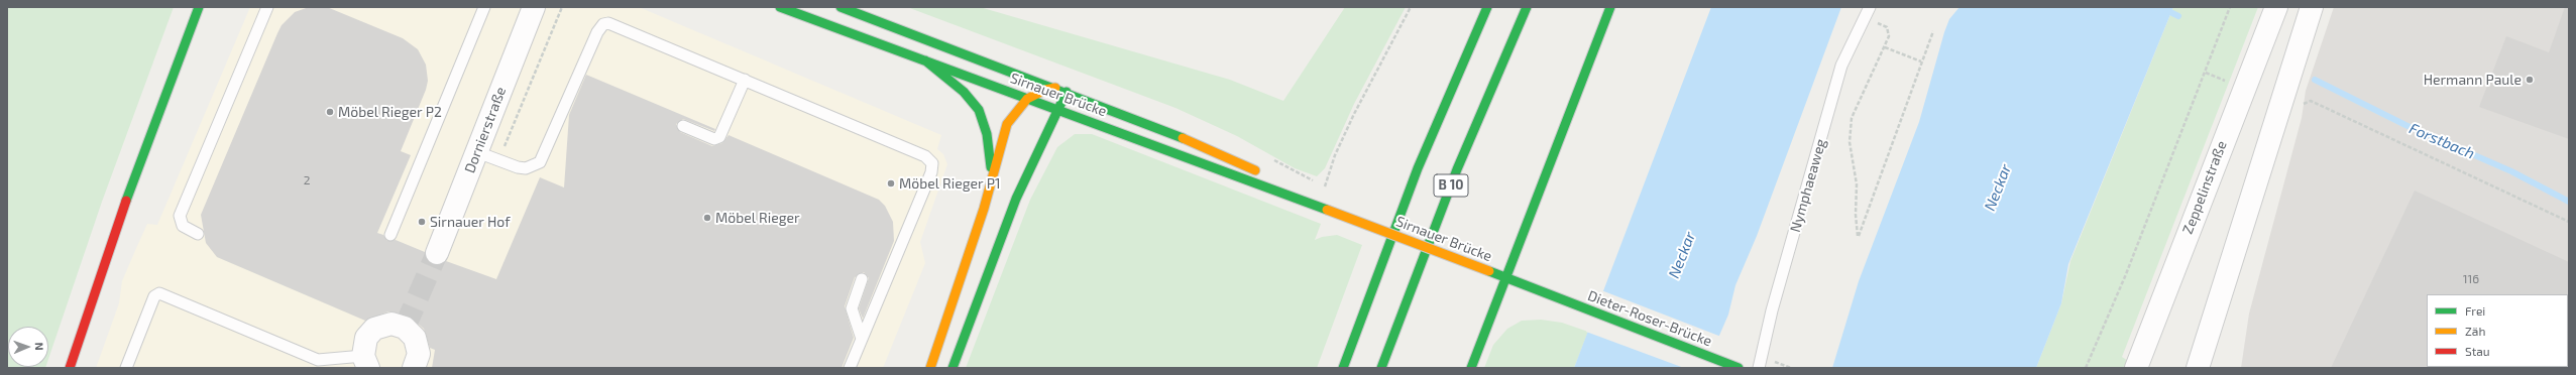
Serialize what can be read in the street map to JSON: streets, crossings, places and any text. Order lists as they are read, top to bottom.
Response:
{
  "streets": {
    "main road": ["Sirnauer Brücke", "B 10", "Dieter-Roser-Brücke"],
    "street": ["Dornierstraße", "Zeppelinstraße"],
    "lane": ["Nymphaeaweg"]
  },
  "crossings": [
    ["Sirnauer Brücke", "Dieter-Roser-Brücke"]
  ],
  "water": ["Forstbach", "Neckar"],
  "places": [
    "Hermann Paule",
    "Möbel Rieger P2",
    "Möbel Rieger P1",
    "Möbel Rieger",
    "Sirnauer Hof"
  ],
  "house_numbers": ["2", "116"],
  "legend": ["Frei", "Zäh", "Stau"],
  "north": "right"
}
